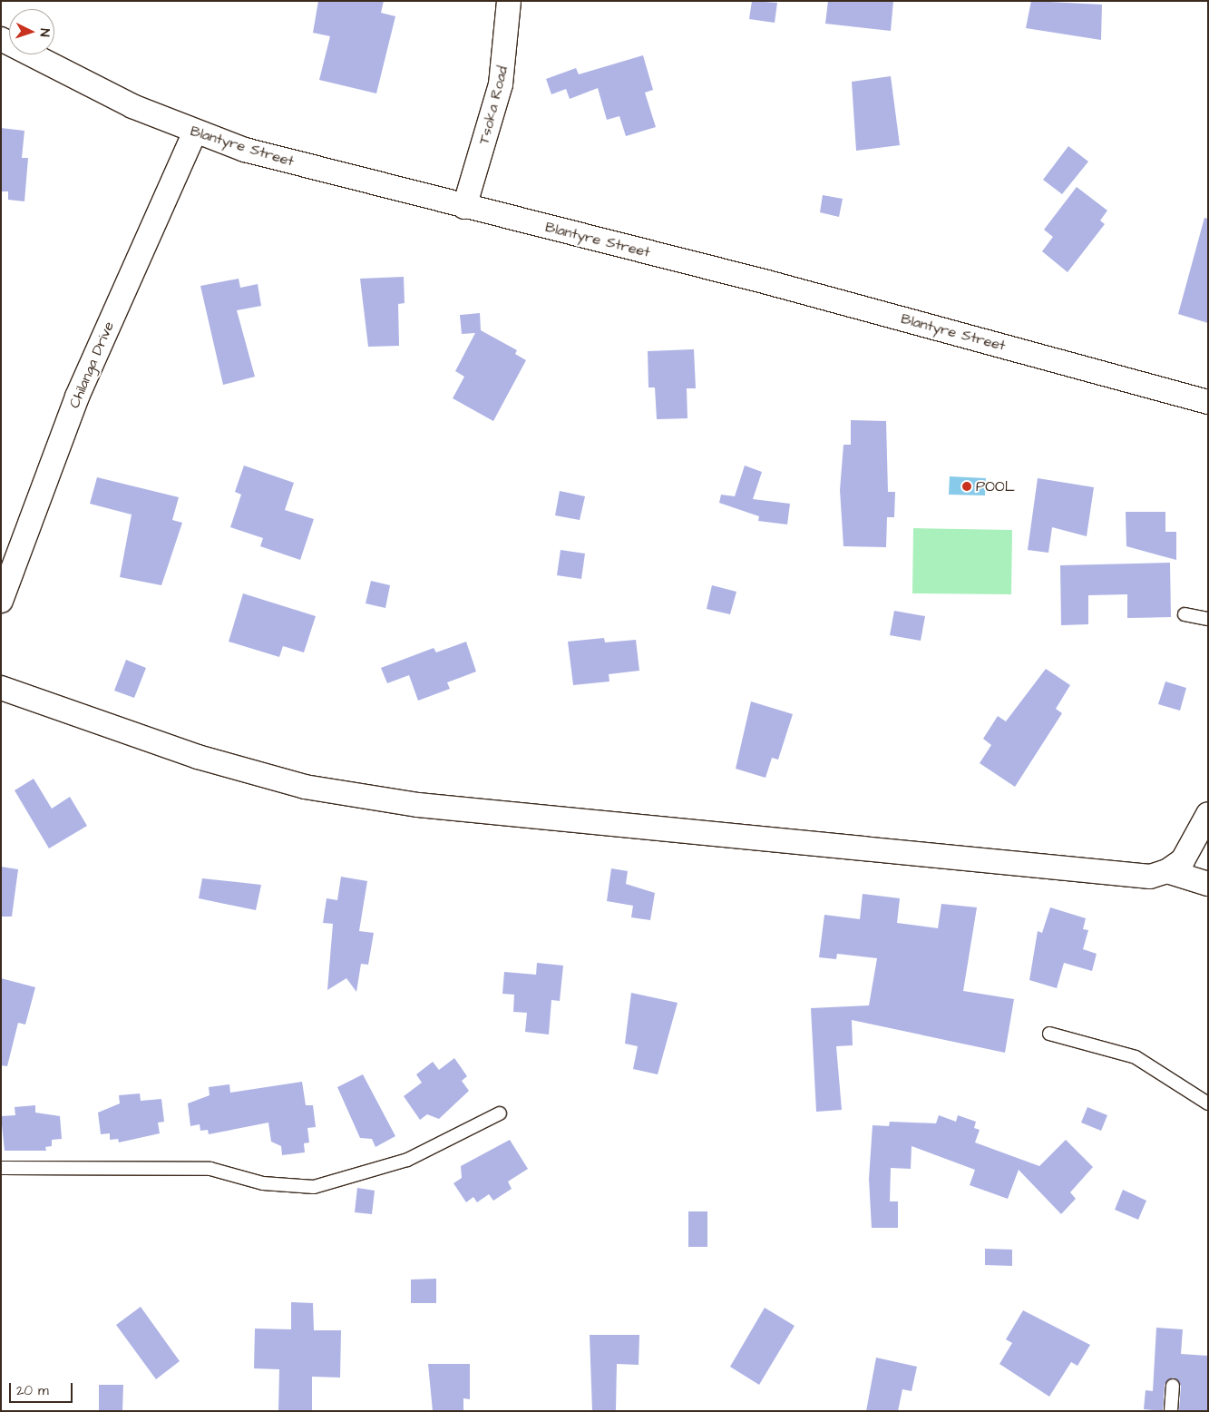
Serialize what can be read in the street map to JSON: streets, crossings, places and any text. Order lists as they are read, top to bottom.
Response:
{
  "streets": {
    "street": ["Tsoka Road", "Blantyre Street", "Chilanga Drive"]
  },
  "crossings": [
    ["Tsoka Road", "Blantyre Street"],
    ["Blantyre Street", "Chilanga Drive"]
  ],
  "places": ["POOL"],
  "scale_bar": "20 m",
  "north": "right"
}
